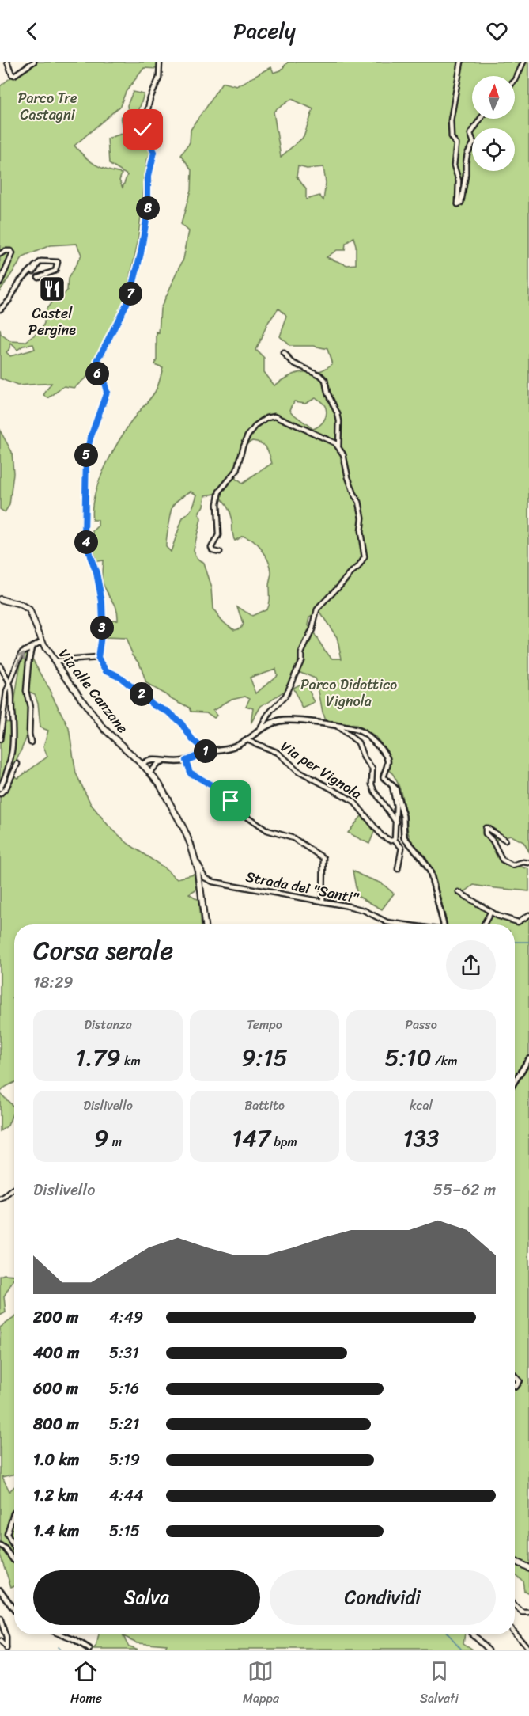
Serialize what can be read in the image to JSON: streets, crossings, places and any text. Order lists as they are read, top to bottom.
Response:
{
  "streets": {
    "main road": ["Via alle Canzane"],
    "street": ["Via per Vignola", "Strada dei \"Santi\""]
  },
  "crossings": [
    ["Via alle Canzane", "Strada dei \"Santi\""]
  ],
  "parks": ["Parco Tre Castagni", "Parco Didattico Vignola"],
  "places": {
    "restaurant": ["Castel Pergine"]
  },
  "north": "top",
  "page": {
    "header": "Pacely",
    "pins": [
      "8",
      "7",
      "6",
      "5",
      "4",
      "3",
      "2",
      "1"
    ],
    "heading": ["Corsa serale", "18:29"],
    "stats": [
      ["Distanza", "1.79 km"],
      ["Tempo", "9:15"],
      ["Passo", "5:10 /km"],
      ["Dislivello", "9 m"],
      ["Battito", "147 bpm"],
      ["kcal", "133"]
    ],
    "chart": ["Dislivello", "55–62 m"],
    "list": [
      {
        "name": "200 m",
        "note": "4:49"
      },
      {
        "name": "400 m",
        "note": "5:31"
      },
      {
        "name": "600 m",
        "note": "5:16"
      },
      {
        "name": "800 m",
        "note": "5:21"
      },
      {
        "name": "1.0 km",
        "note": "5:19"
      },
      {
        "name": "1.2 km",
        "note": "4:44"
      },
      {
        "name": "1.4 km",
        "note": "5:15"
      }
    ],
    "buttons": ["Salva", "Condividi"],
    "tabs": ["Home", "Mappa", "Salvati"]
  }
}
